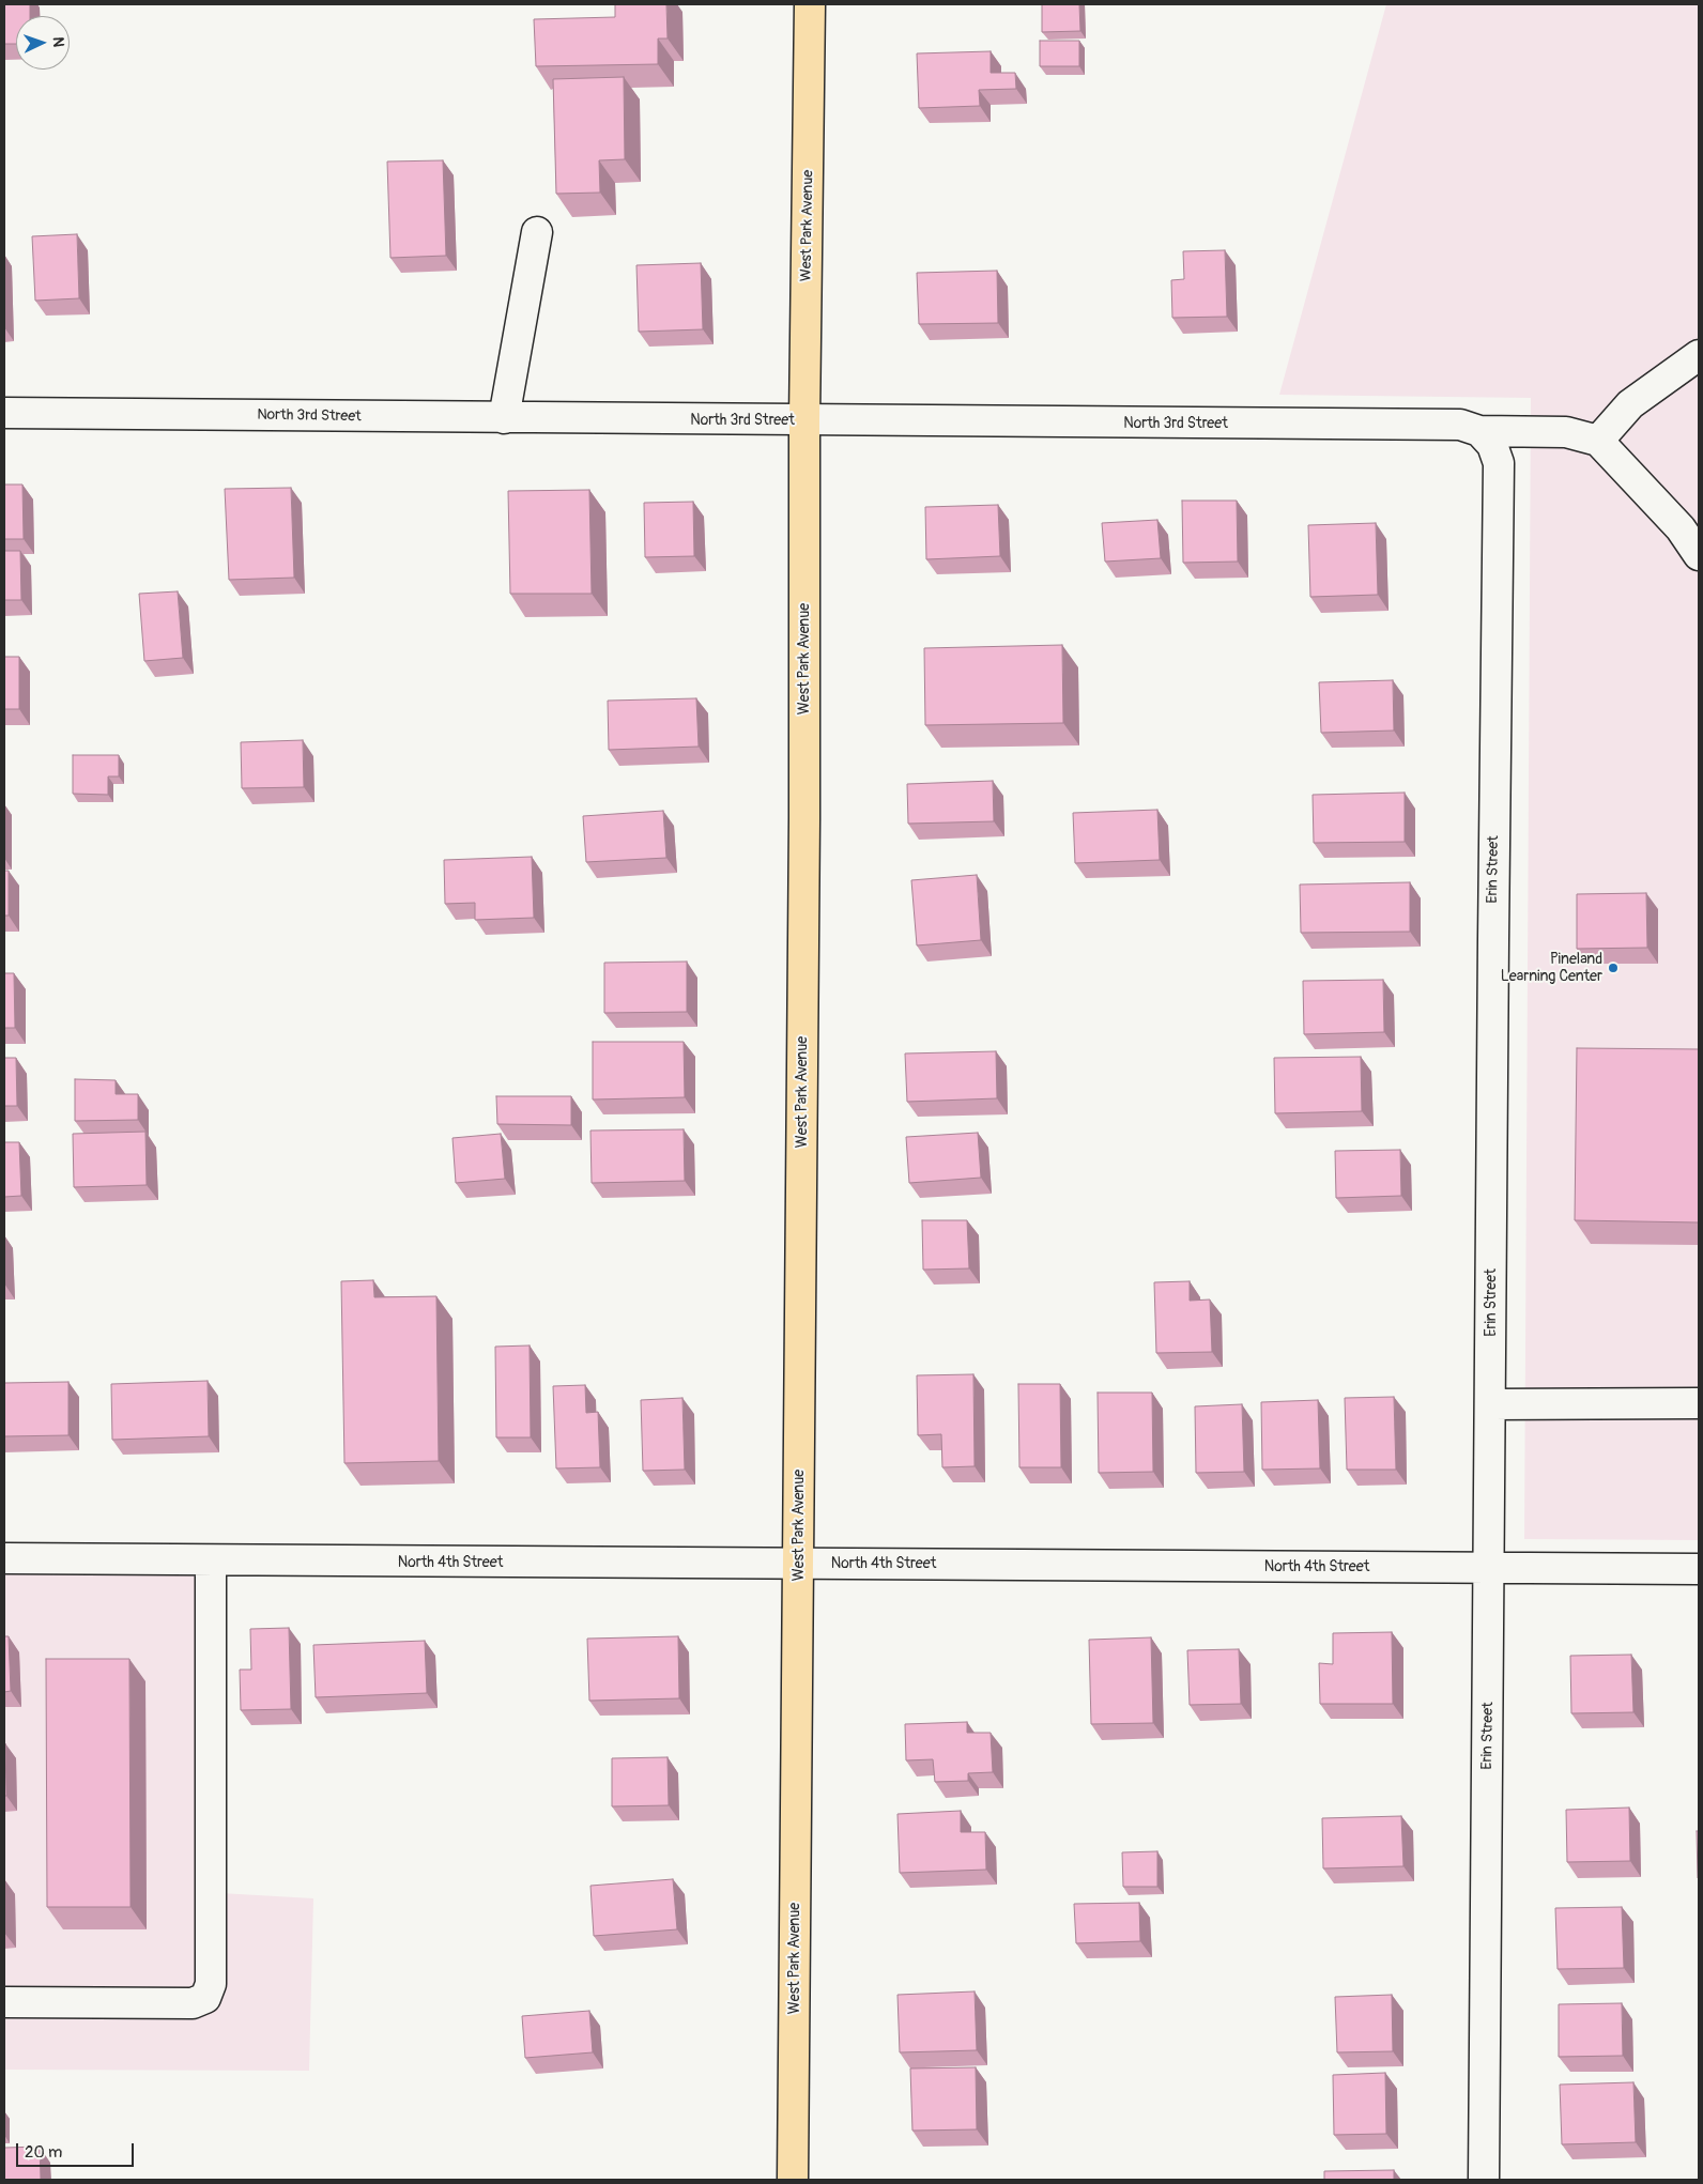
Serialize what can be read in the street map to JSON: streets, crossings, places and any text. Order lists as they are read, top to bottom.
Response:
{
  "streets": {
    "main road": ["West Park Avenue"],
    "street": ["North 3rd Street", "Erin Street", "North 4th Street"]
  },
  "crossings": [
    ["West Park Avenue", "North 3rd Street"],
    ["West Park Avenue", "North 4th Street"],
    ["North 3rd Street", "Erin Street"],
    ["Erin Street", "North 4th Street"]
  ],
  "places": ["Pineland Learning Center"],
  "scale_bar": "20 m",
  "north": "right"
}
